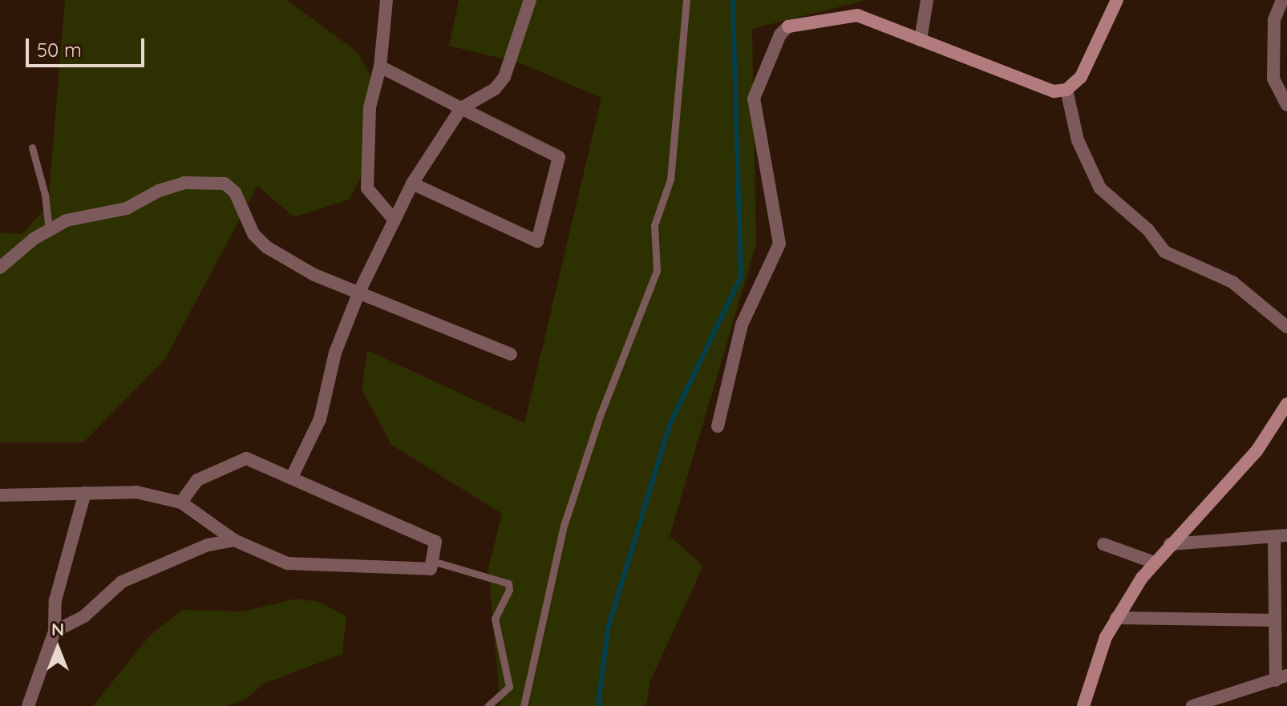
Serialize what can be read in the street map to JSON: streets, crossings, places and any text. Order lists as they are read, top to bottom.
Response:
{
  "scale_bar": "50 m",
  "north": "top"
}
